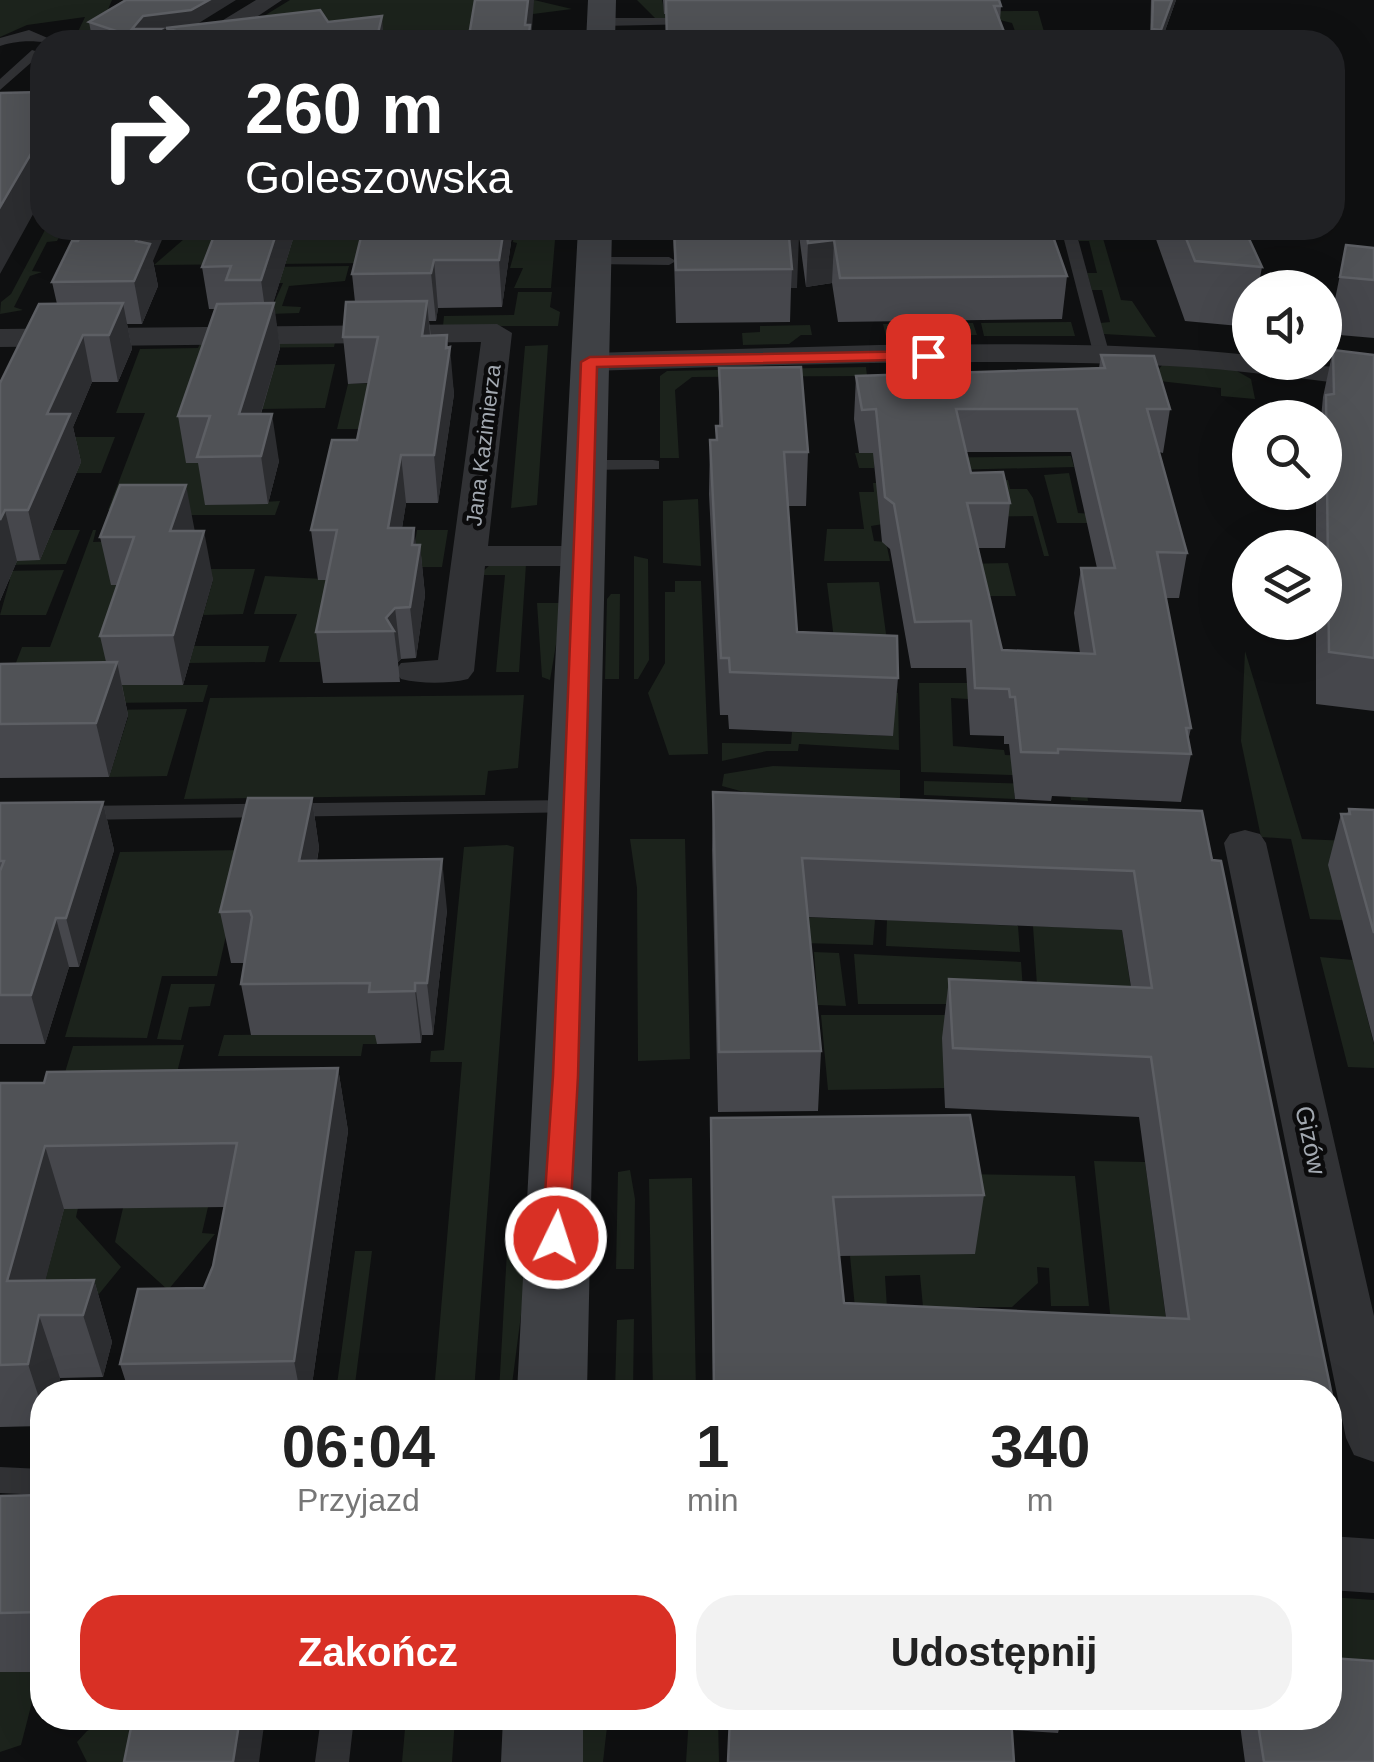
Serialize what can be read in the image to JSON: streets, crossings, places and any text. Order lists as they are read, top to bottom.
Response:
{
  "streets": {
    "street": ["Jana Kazimierza", "Gizów"]
  },
  "page": {
    "turn": ["260 m", "Goleszowska"],
    "eta": [
      "06:04",
      "Przyjazd",
      "1",
      "min",
      "340",
      "m"
    ],
    "buttons": ["Zakończ", "Udostępnij"]
  }
}
